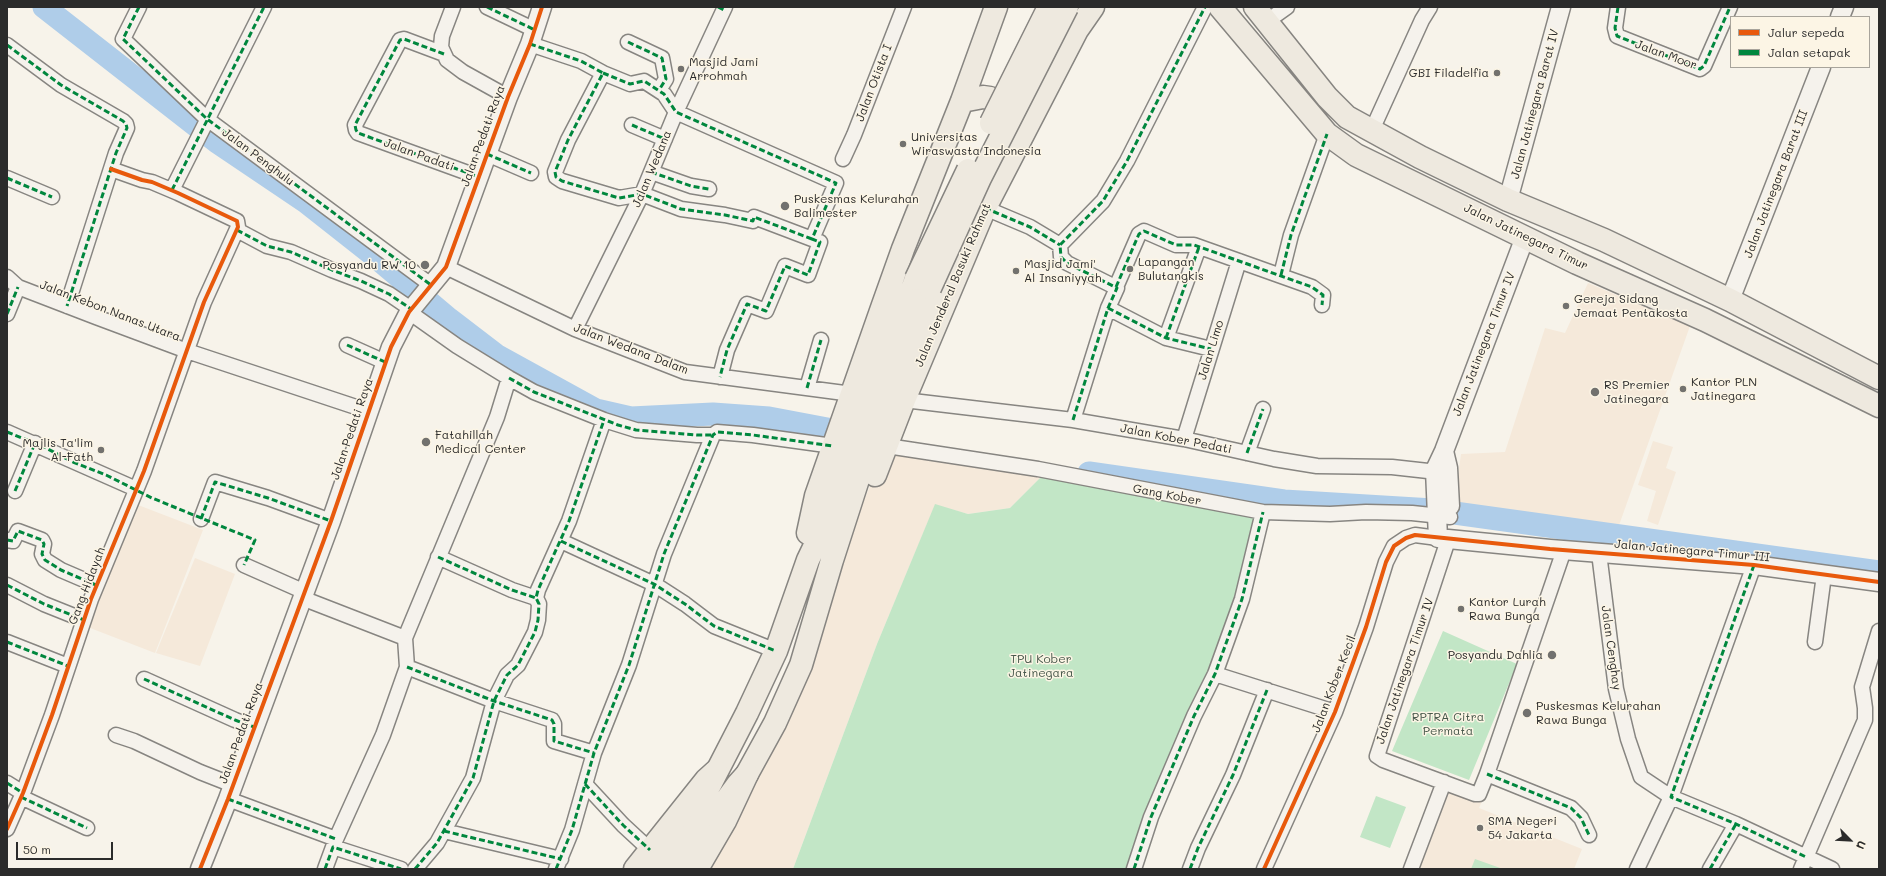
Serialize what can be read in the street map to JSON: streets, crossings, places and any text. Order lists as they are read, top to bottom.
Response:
{
  "streets": {
    "main road": ["Jalan Jatinegara Timur", "Jalan Jenderal Basuki Rahmat"],
    "street": [
      "Jalan Moor",
      "Jalan Otista I",
      "Jalan Jatinegara Barat IV",
      "Jalan Pedati Raya",
      "Jalan Padati",
      "Jalan Penghulu",
      "Jalan Wedana",
      "Jalan Jatinegara Barat III",
      "Jalan Kebon Nanas Utara",
      "Jalan Jatinegara Timur IV",
      "Jalan Wedana Dalam",
      "Jalan Limo",
      "Jalan Kober Pedati",
      "Gang Kober",
      "Jalan Jatinegara Timur III",
      "Gang Hidayah",
      "Jalan Cenghay",
      "Jalan Kober Kecil"
    ]
  },
  "crossings": [
    ["Jalan Jatinegara Barat IV", "Jalan Jatinegara Timur"],
    ["Jalan Pedati Raya", "Jalan Padati"],
    ["Jalan Pedati Raya", "Jalan Penghulu"],
    ["Jalan Pedati Raya", "Jalan Kebon Nanas Utara"],
    ["Jalan Pedati Raya", "Jalan Wedana Dalam"],
    ["Jalan Wedana", "Jalan Wedana Dalam"],
    ["Jalan Jatinegara Barat III", "Jalan Jatinegara Timur"],
    ["Jalan Jatinegara Timur", "Jalan Jatinegara Timur IV"],
    ["Jalan Jenderal Basuki Rahmat", "Jalan Wedana Dalam"],
    ["Jalan Jenderal Basuki Rahmat", "Jalan Kober Pedati"],
    ["Jalan Jenderal Basuki Rahmat", "Gang Kober"],
    ["Jalan Kebon Nanas Utara", "Gang Hidayah"],
    ["Jalan Jatinegara Timur IV", "Jalan Kober Pedati"],
    ["Jalan Jatinegara Timur IV", "Gang Kober"],
    ["Jalan Jatinegara Timur IV", "Jalan Kober Kecil"],
    ["Jalan Limo", "Jalan Kober Pedati"],
    ["Jalan Jatinegara Timur III", "Jalan Cenghay"]
  ],
  "parks": ["TPU Kober Jatinegara", "RPTRA Citra Permata"],
  "places": [
    "Masjid Jami Arrohmah",
    "GBI Filadelfia",
    "Universitas Wiraswasta Indonesia",
    "Puskesmas Kelurahan Balimester",
    "Posyandu RW 10",
    "Lapangan Bulutangkis",
    "Masjid Jami' Al Insaniyyah",
    "Gereja Sidang Jemaat Pentakosta",
    "Kantor PLN Jatinegara",
    "RS Premier Jatinegara",
    "Fatahillah Medical Center",
    "Majlis Ta'lim Al-Fath",
    "Kantor Lurah Rawa Bunga",
    "Posyandu Dahlia",
    "Puskesmas Kelurahan Rawa Bunga",
    "SMA Negeri 54 Jakarta"
  ],
  "legend": ["Jalur sepeda", "Jalan setapak"],
  "scale_bar": "50 m",
  "north": "bottom right"
}
